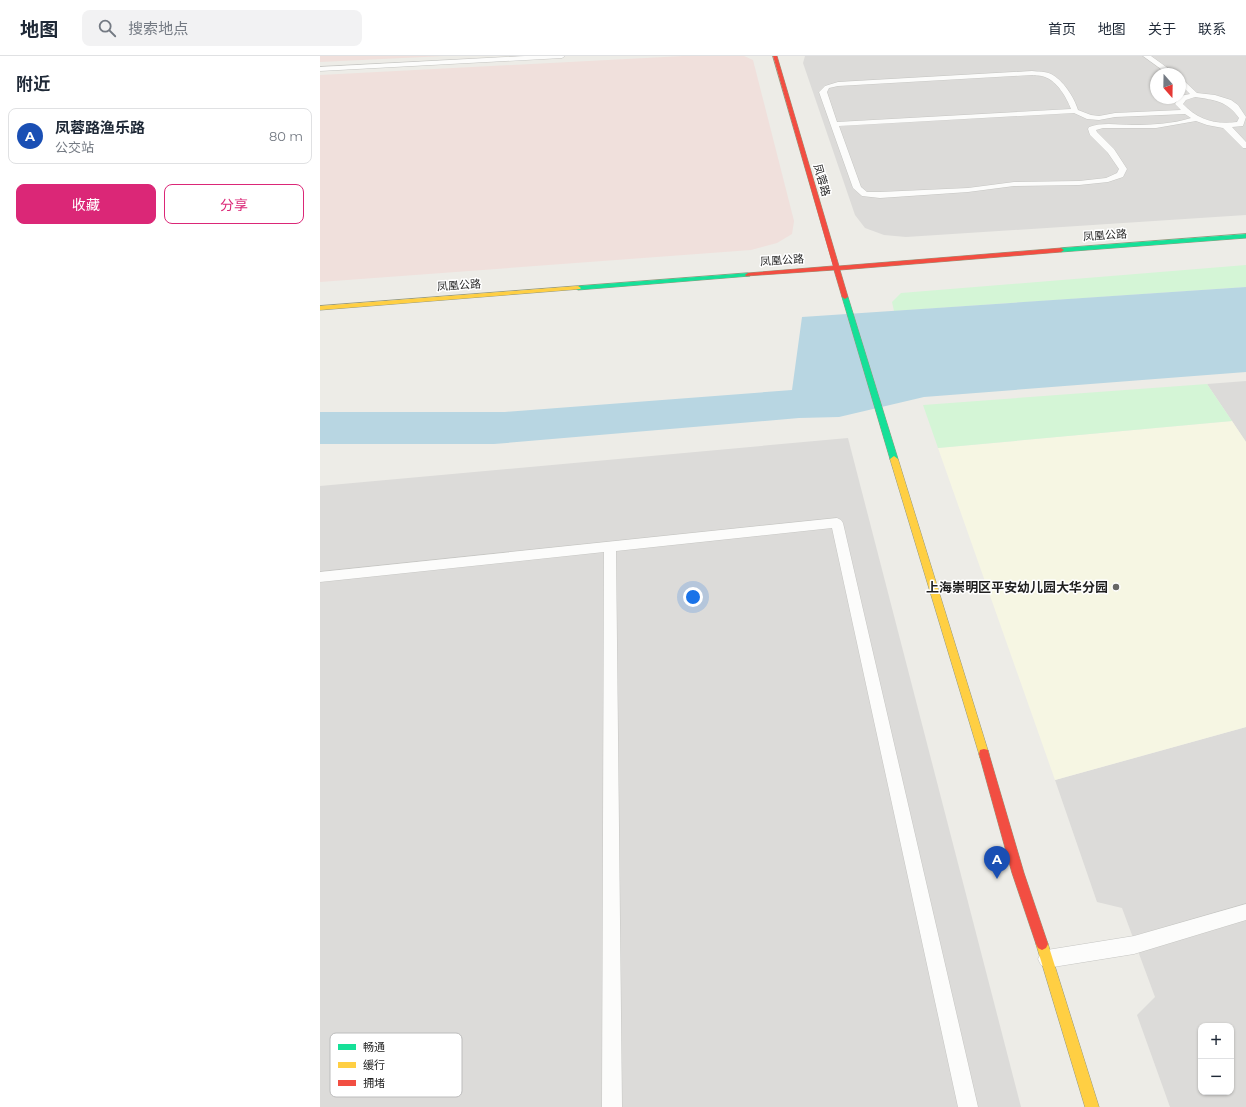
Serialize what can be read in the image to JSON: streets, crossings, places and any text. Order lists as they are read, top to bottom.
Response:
{
  "streets": {
    "street": ["凤蓉路", "凤凰公路"]
  },
  "crossings": [
    ["凤蓉路", "凤凰公路"]
  ],
  "places": ["上海崇明区平安幼儿园大华分园"],
  "legend": ["畅通", "缓行", "拥堵"],
  "north": "bottom",
  "page": {
    "header": "地图",
    "search": "搜索地点",
    "nav": [
      "首页",
      "地图",
      "关于",
      "联系"
    ],
    "heading": "附近",
    "list": [
      {
        "mark": "A",
        "name": "凤蓉路渔乐路",
        "note": "公交站",
        "value": "80 m"
      }
    ],
    "buttons": ["收藏", "分享"],
    "pins": "A",
    "map_buttons": ["+", "−"]
  }
}
